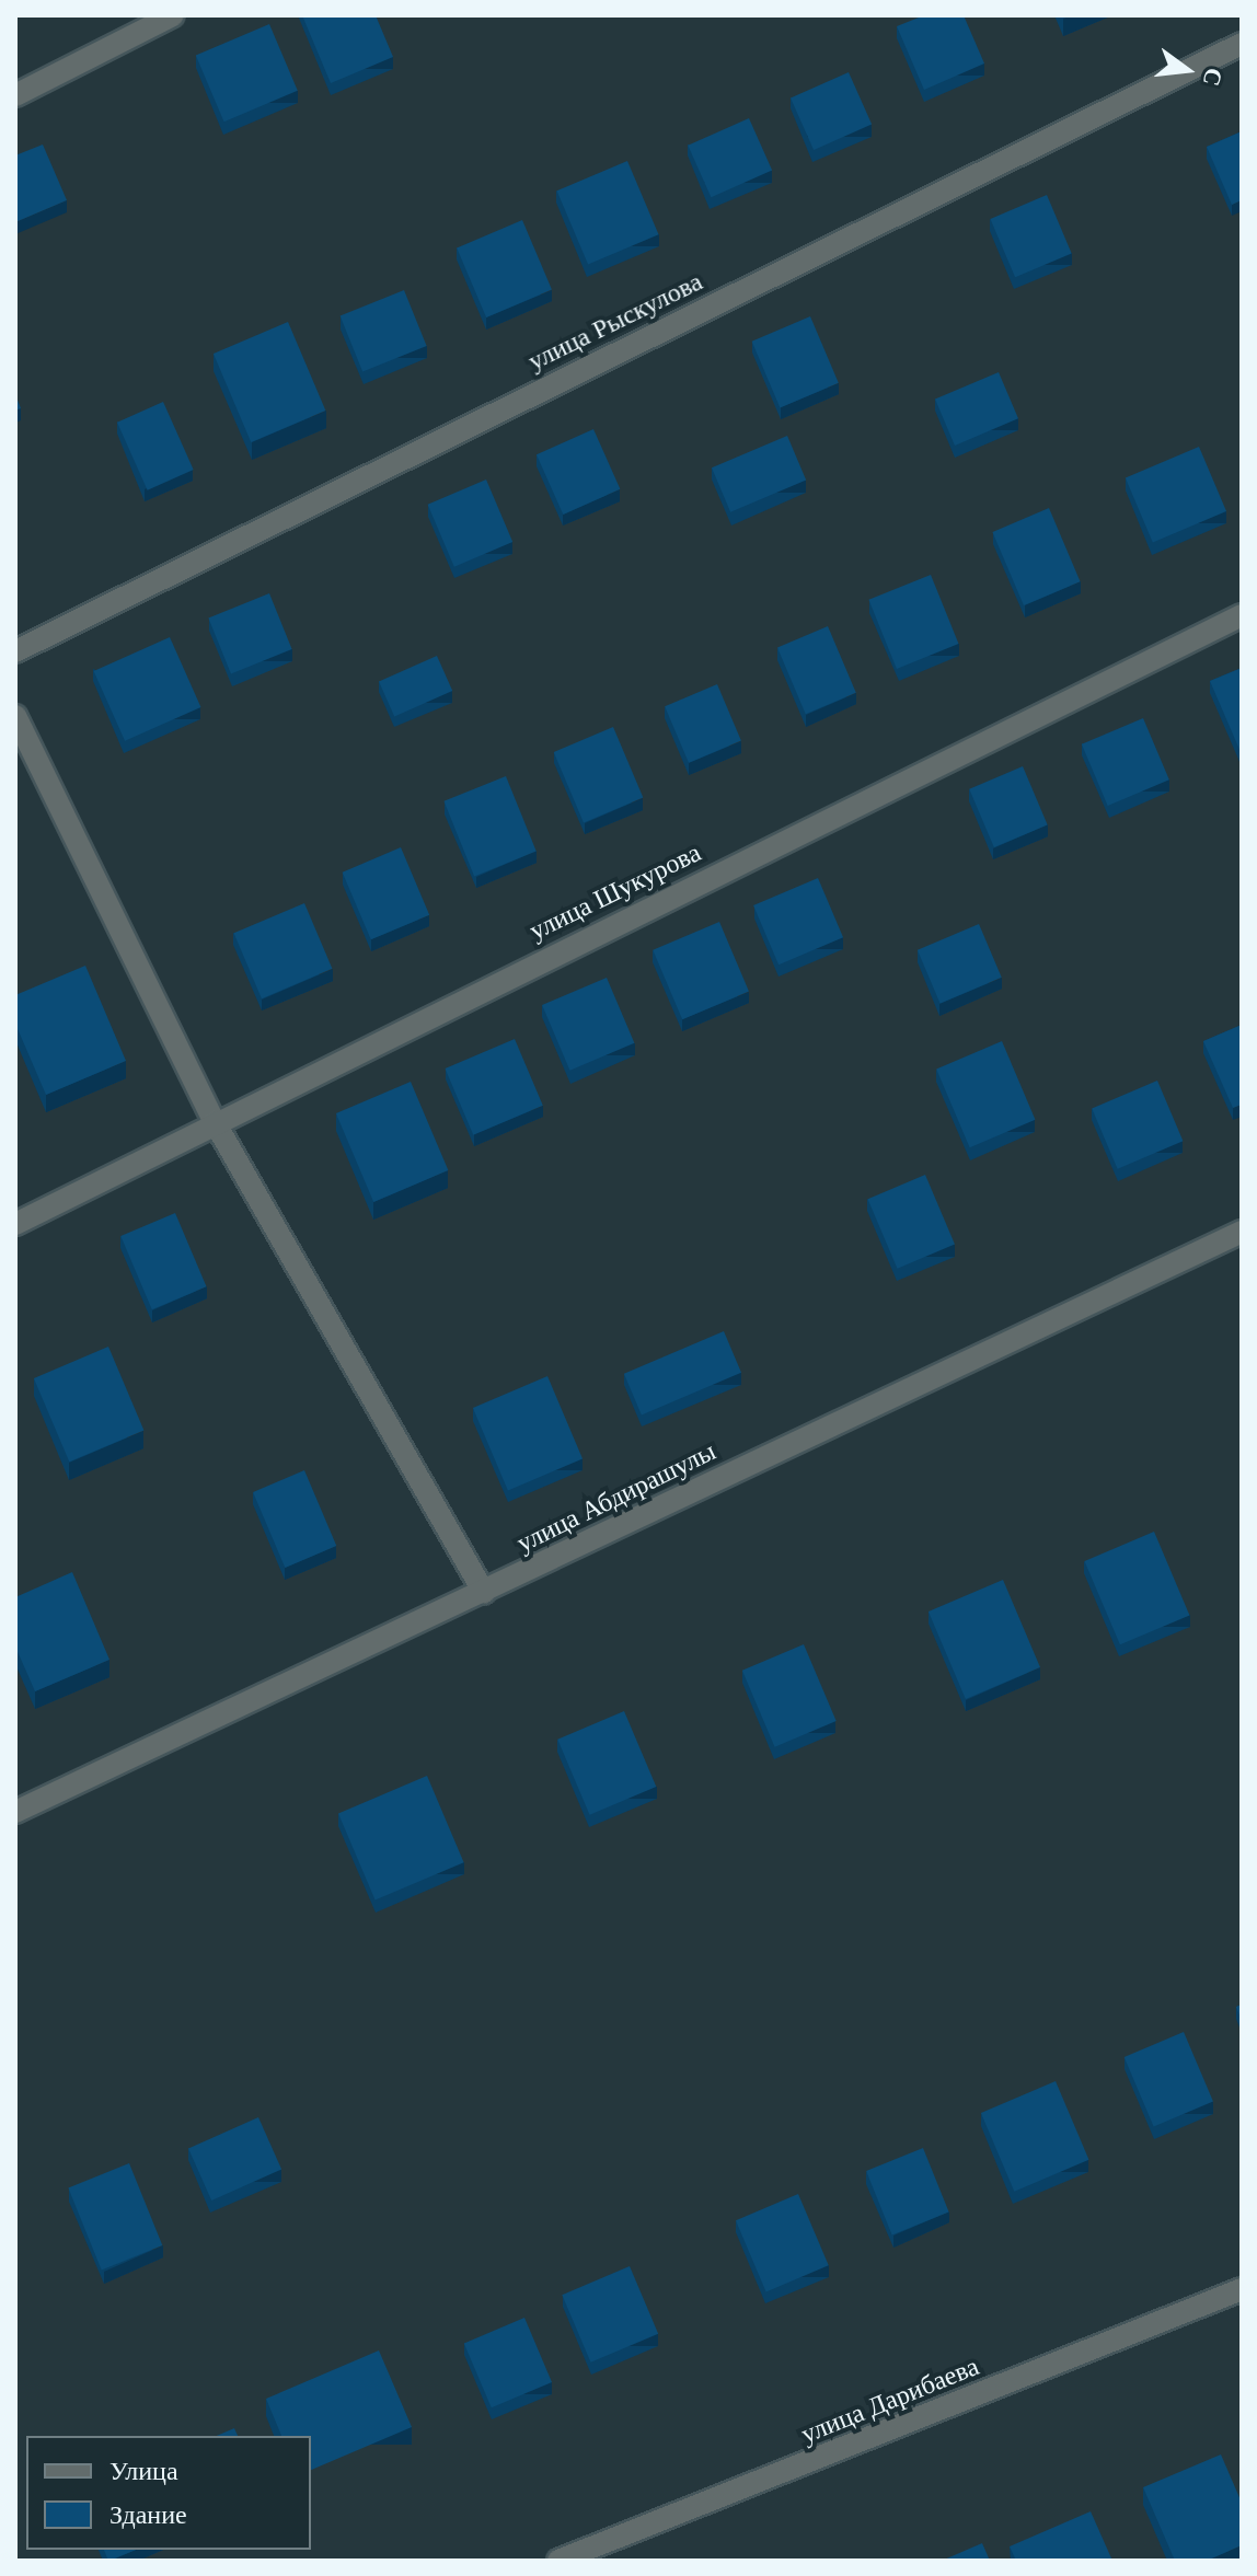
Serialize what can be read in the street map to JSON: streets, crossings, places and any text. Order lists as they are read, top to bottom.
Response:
{
  "streets": {
    "street": [
      "улица Рыскулова",
      "улица Шукурова",
      "улица Абдирашулы",
      "улица Дарибаева"
    ]
  },
  "legend": ["Улица", "Здание"],
  "north": "right"
}
